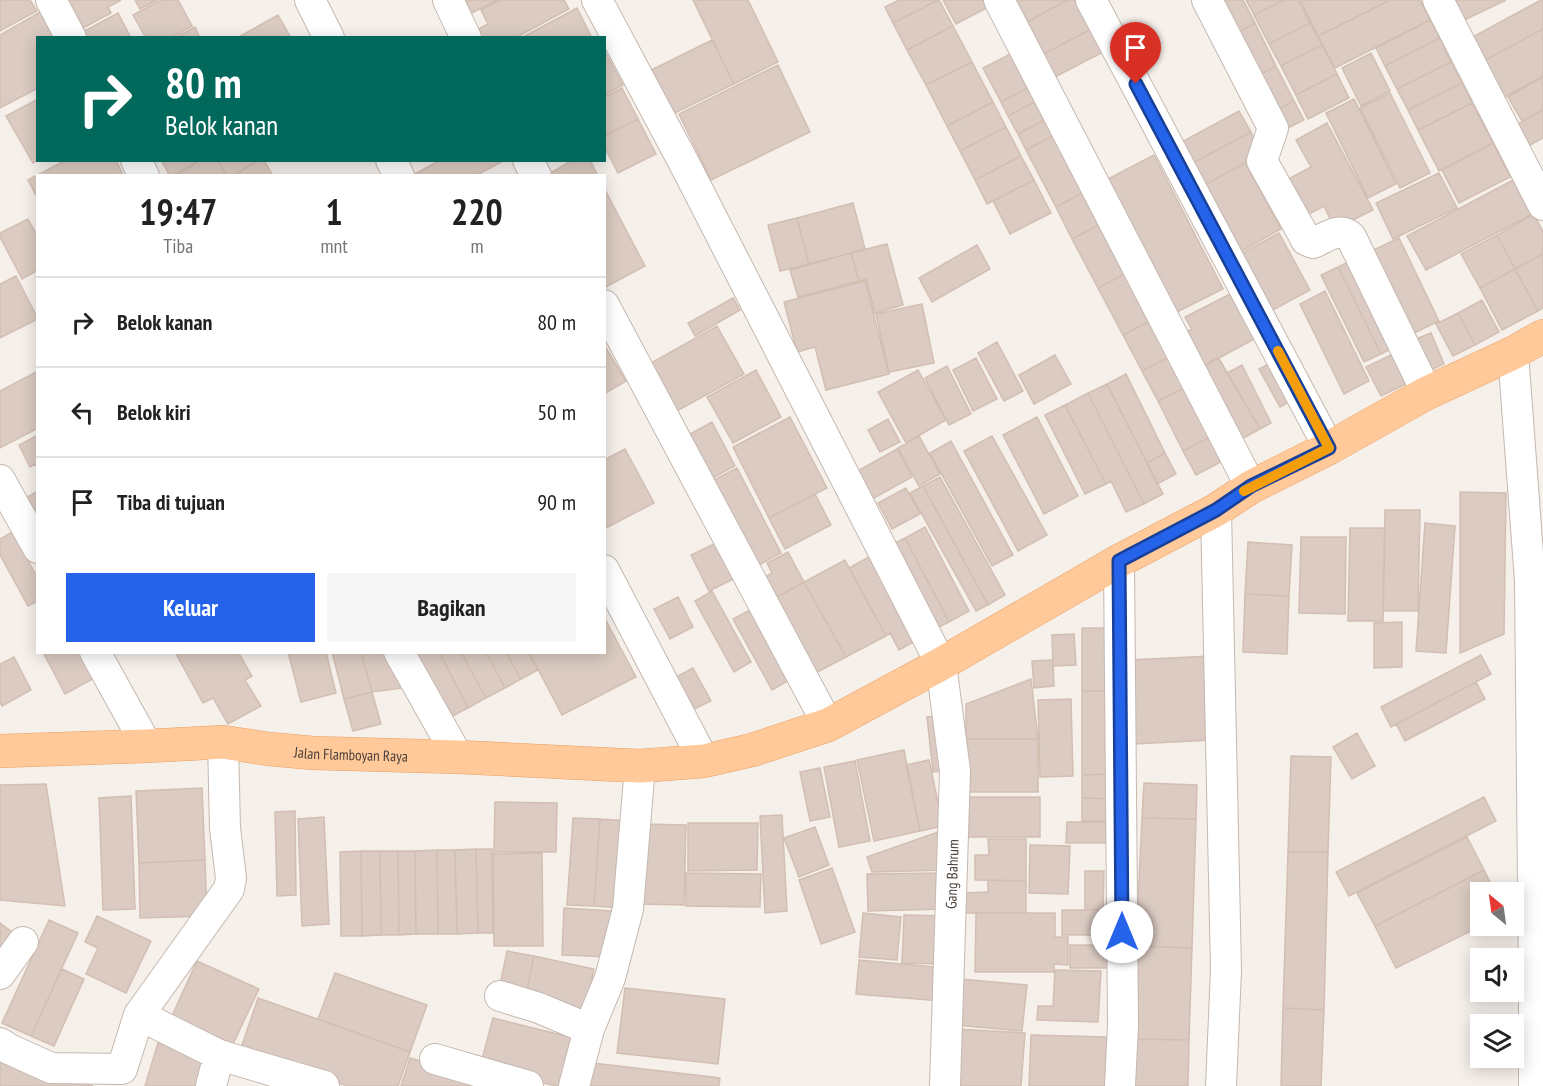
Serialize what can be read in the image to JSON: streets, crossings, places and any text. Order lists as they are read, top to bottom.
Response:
{
  "streets": {
    "main road": ["Jalan Flamboyan Raya"],
    "street": ["Gang Bahrum"]
  },
  "crossings": [
    ["Jalan Flamboyan Raya", "Gang Bahrum"]
  ],
  "north": "top left",
  "page": {
    "turn": ["80 m", "Belok kanan"],
    "eta": [
      "19:47",
      "Tiba",
      "1",
      "mnt",
      "220",
      "m"
    ],
    "list": [
      {
        "name": "Belok kanan",
        "value": "80 m"
      },
      {
        "name": "Belok kiri",
        "value": "50 m"
      },
      {
        "name": "Tiba di tujuan",
        "value": "90 m"
      }
    ],
    "buttons": ["Keluar", "Bagikan"]
  }
}
